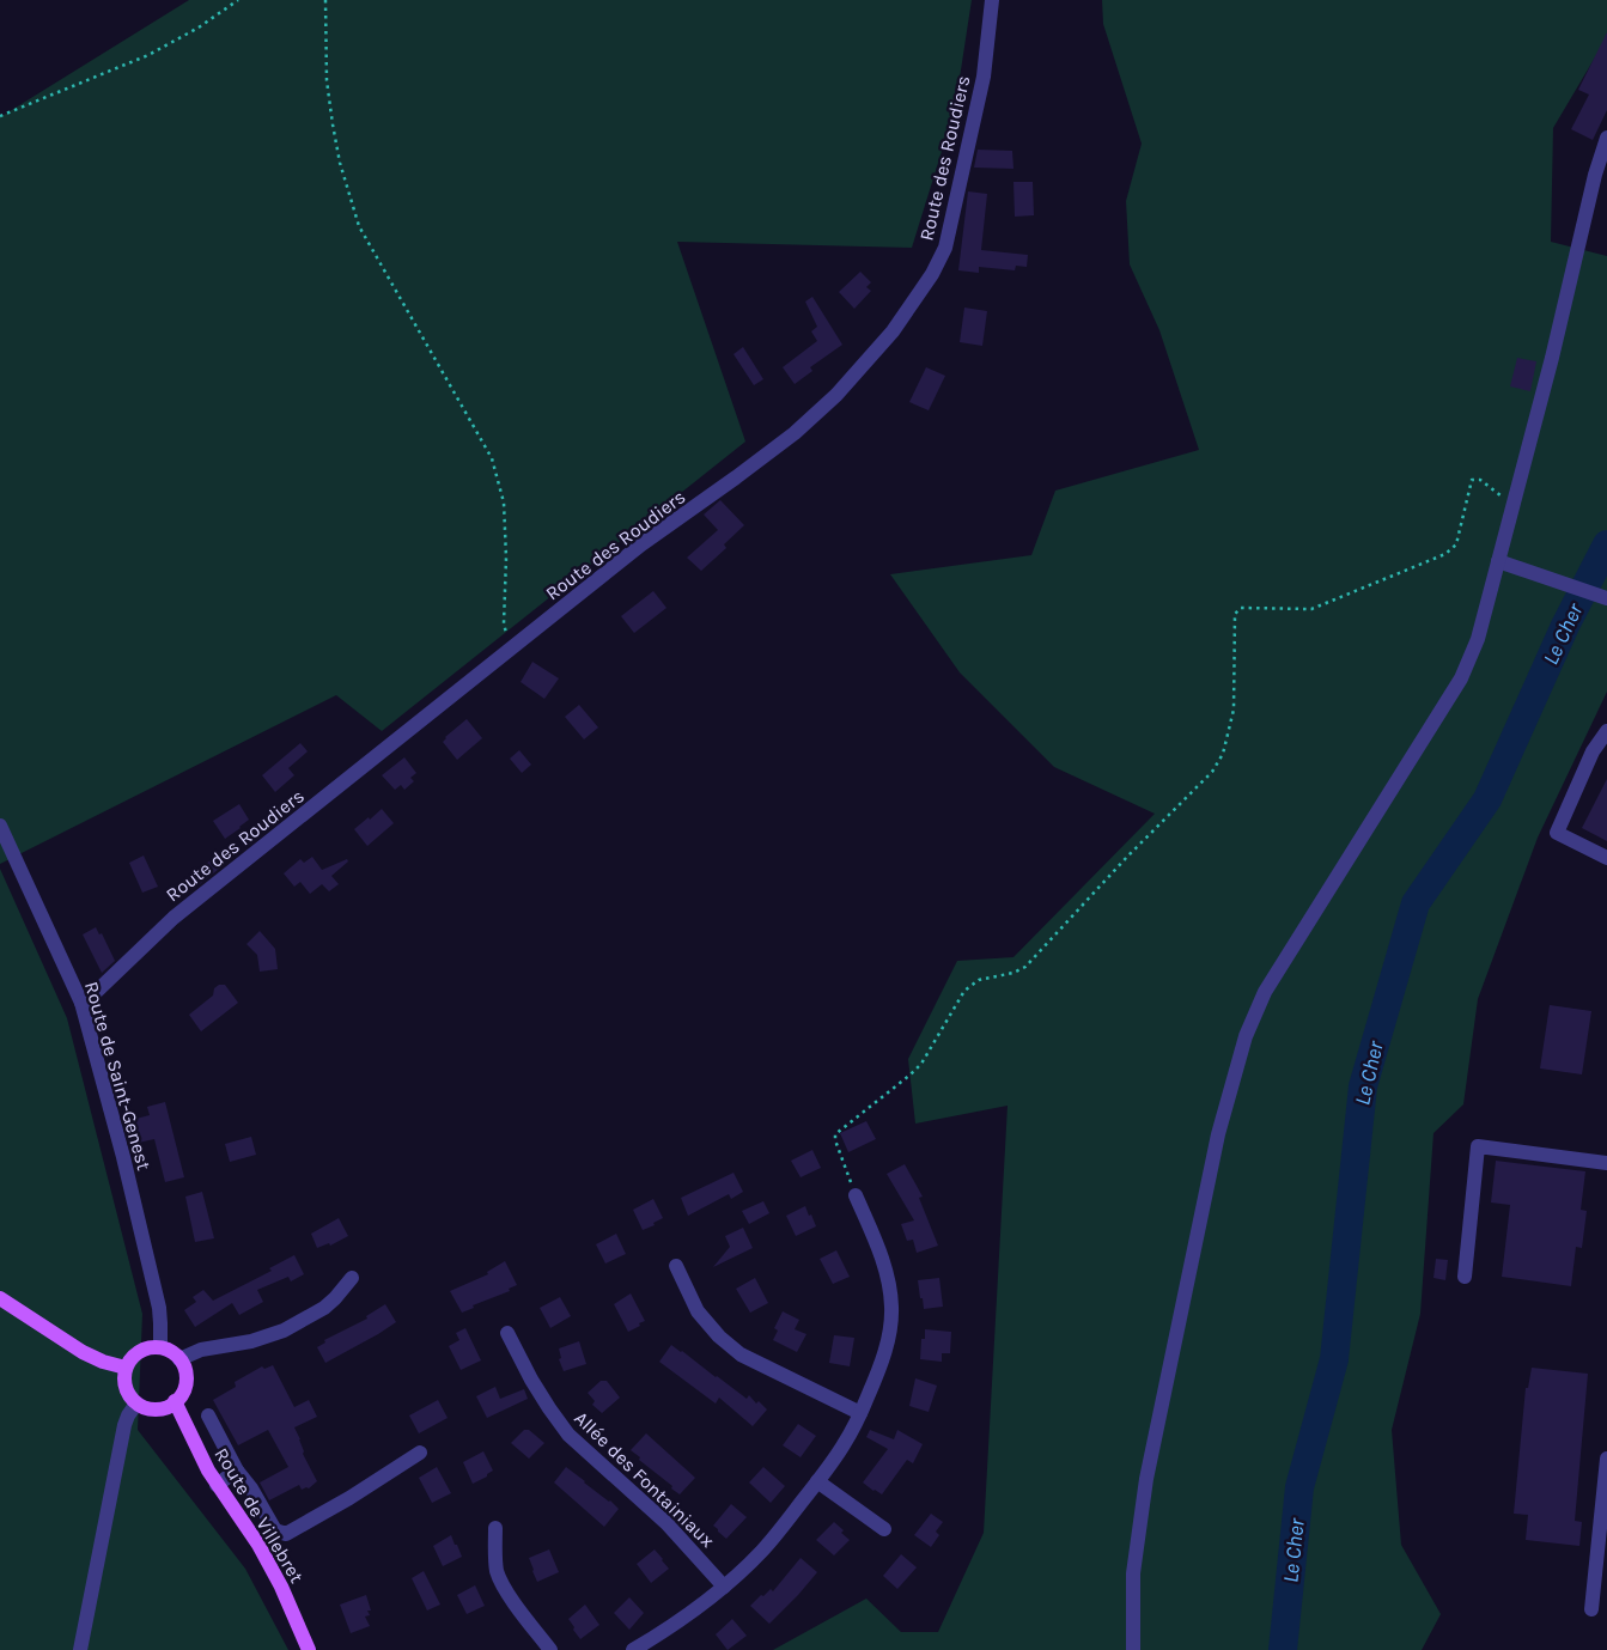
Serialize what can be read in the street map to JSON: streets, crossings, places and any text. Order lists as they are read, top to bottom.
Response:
{
  "streets": {
    "main road": ["Route de Villebret"],
    "street": ["Route des Roudiers", "Route de Saint-Genest", "Allée des Fontainiaux"]
  },
  "crossings": [
    ["Route des Roudiers", "Route de Saint-Genest"],
    ["Route de Saint-Genest", "Route de Villebret"]
  ],
  "water": ["Le Cher"]
}
